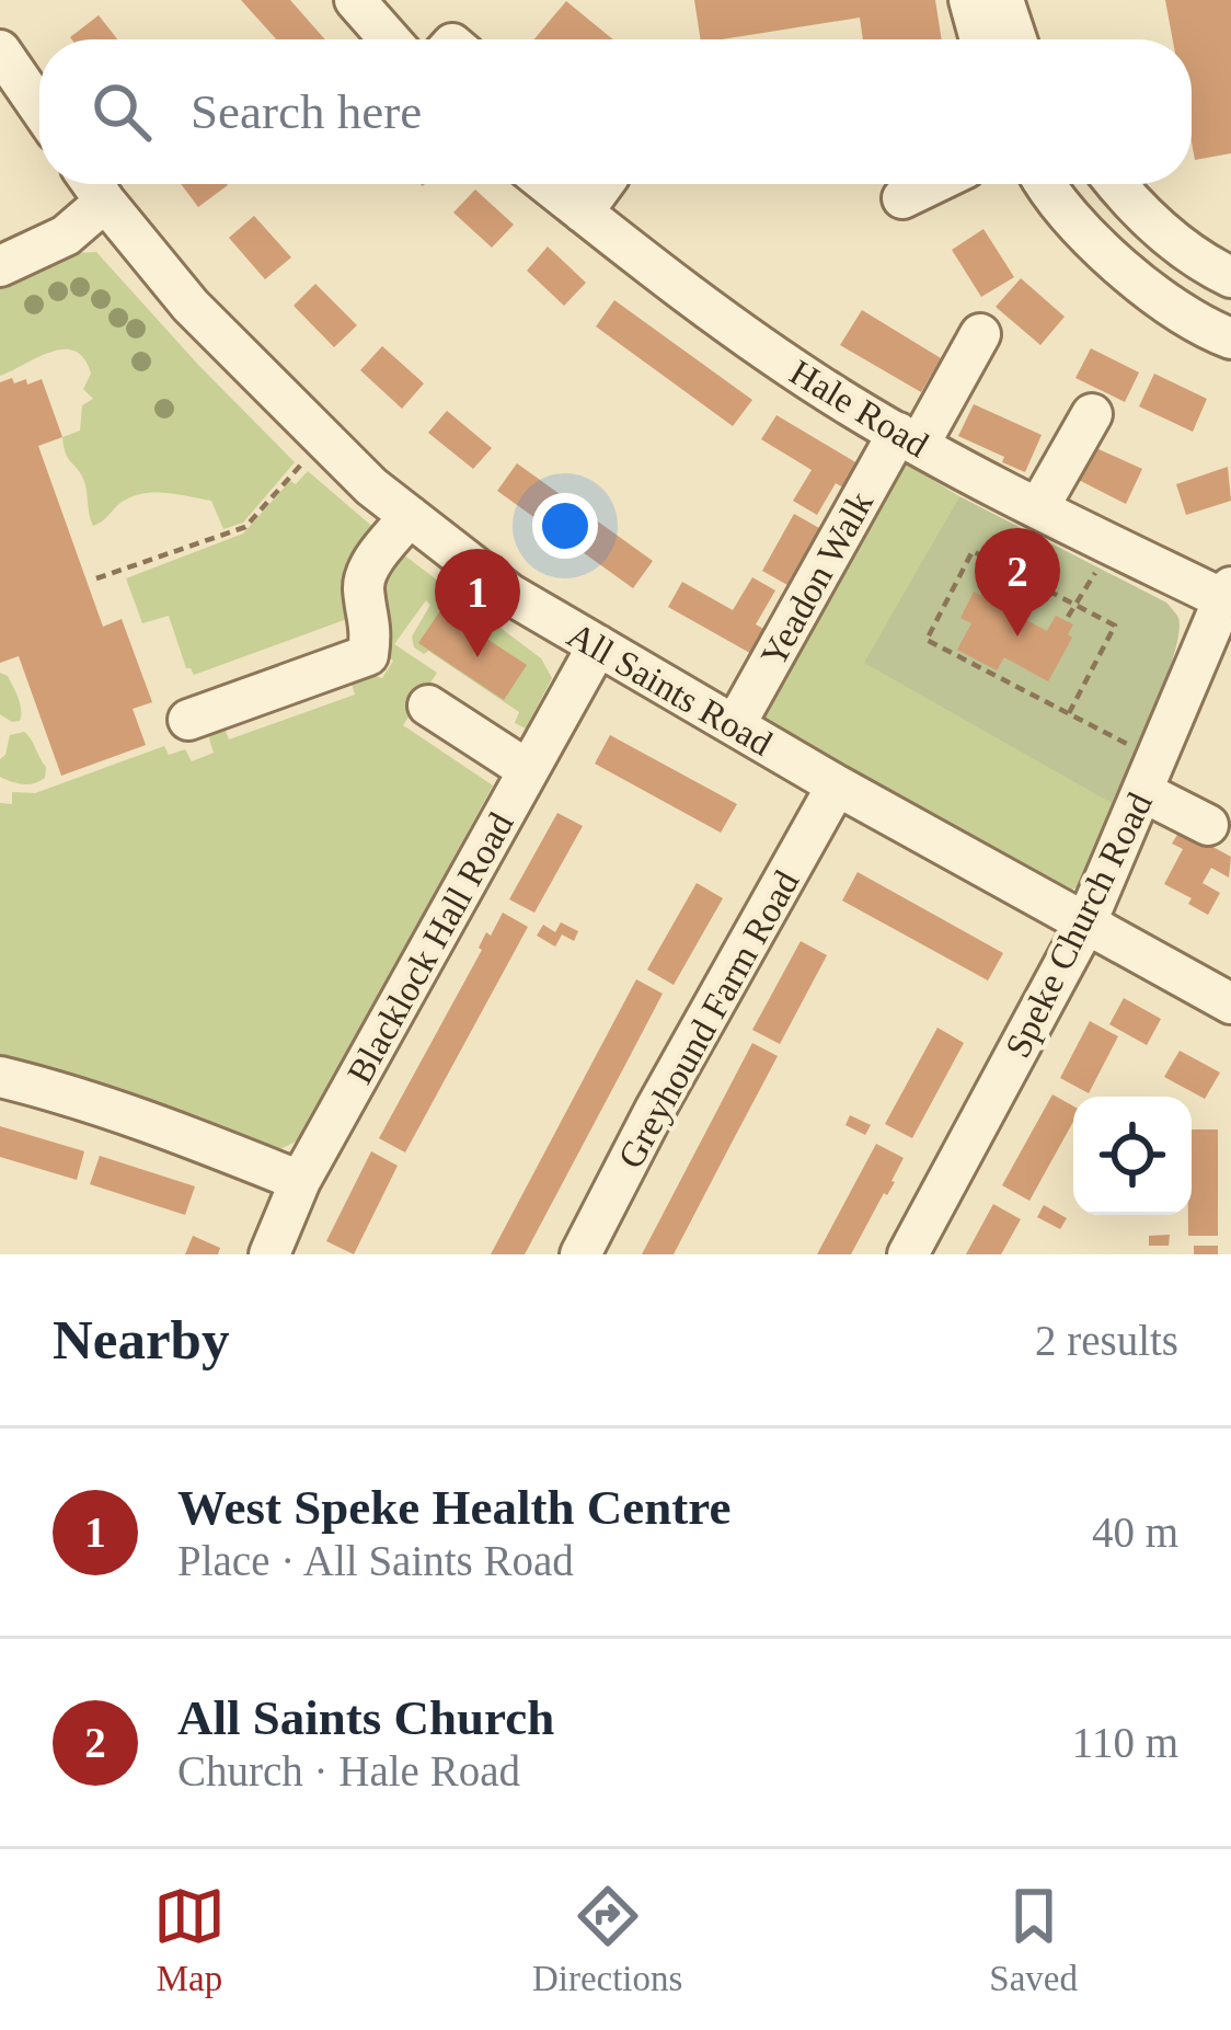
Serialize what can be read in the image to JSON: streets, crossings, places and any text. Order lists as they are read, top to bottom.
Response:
{
  "streets": {
    "street": [
      "Hale Road",
      "Yeadon Walk",
      "All Saints Road",
      "Speke Church Road",
      "Blacklock Hall Road",
      "Greyhound Farm Road"
    ]
  },
  "crossings": [
    ["Hale Road", "Yeadon Walk"],
    ["Hale Road", "Speke Church Road"],
    ["Yeadon Walk", "All Saints Road"],
    ["All Saints Road", "Speke Church Road"],
    ["All Saints Road", "Blacklock Hall Road"],
    ["All Saints Road", "Greyhound Farm Road"]
  ],
  "page": {
    "search": "Search here",
    "pins": ["2", "1"],
    "heading": ["Nearby", "2 results"],
    "list": [
      {
        "mark": "1",
        "name": "West Speke Health Centre",
        "note": "Place · All Saints Road",
        "value": "40 m"
      },
      {
        "mark": "2",
        "name": "All Saints Church",
        "note": "Church · Hale Road",
        "value": "110 m"
      }
    ],
    "nav": ["Map", "Directions", "Saved"]
  }
}
